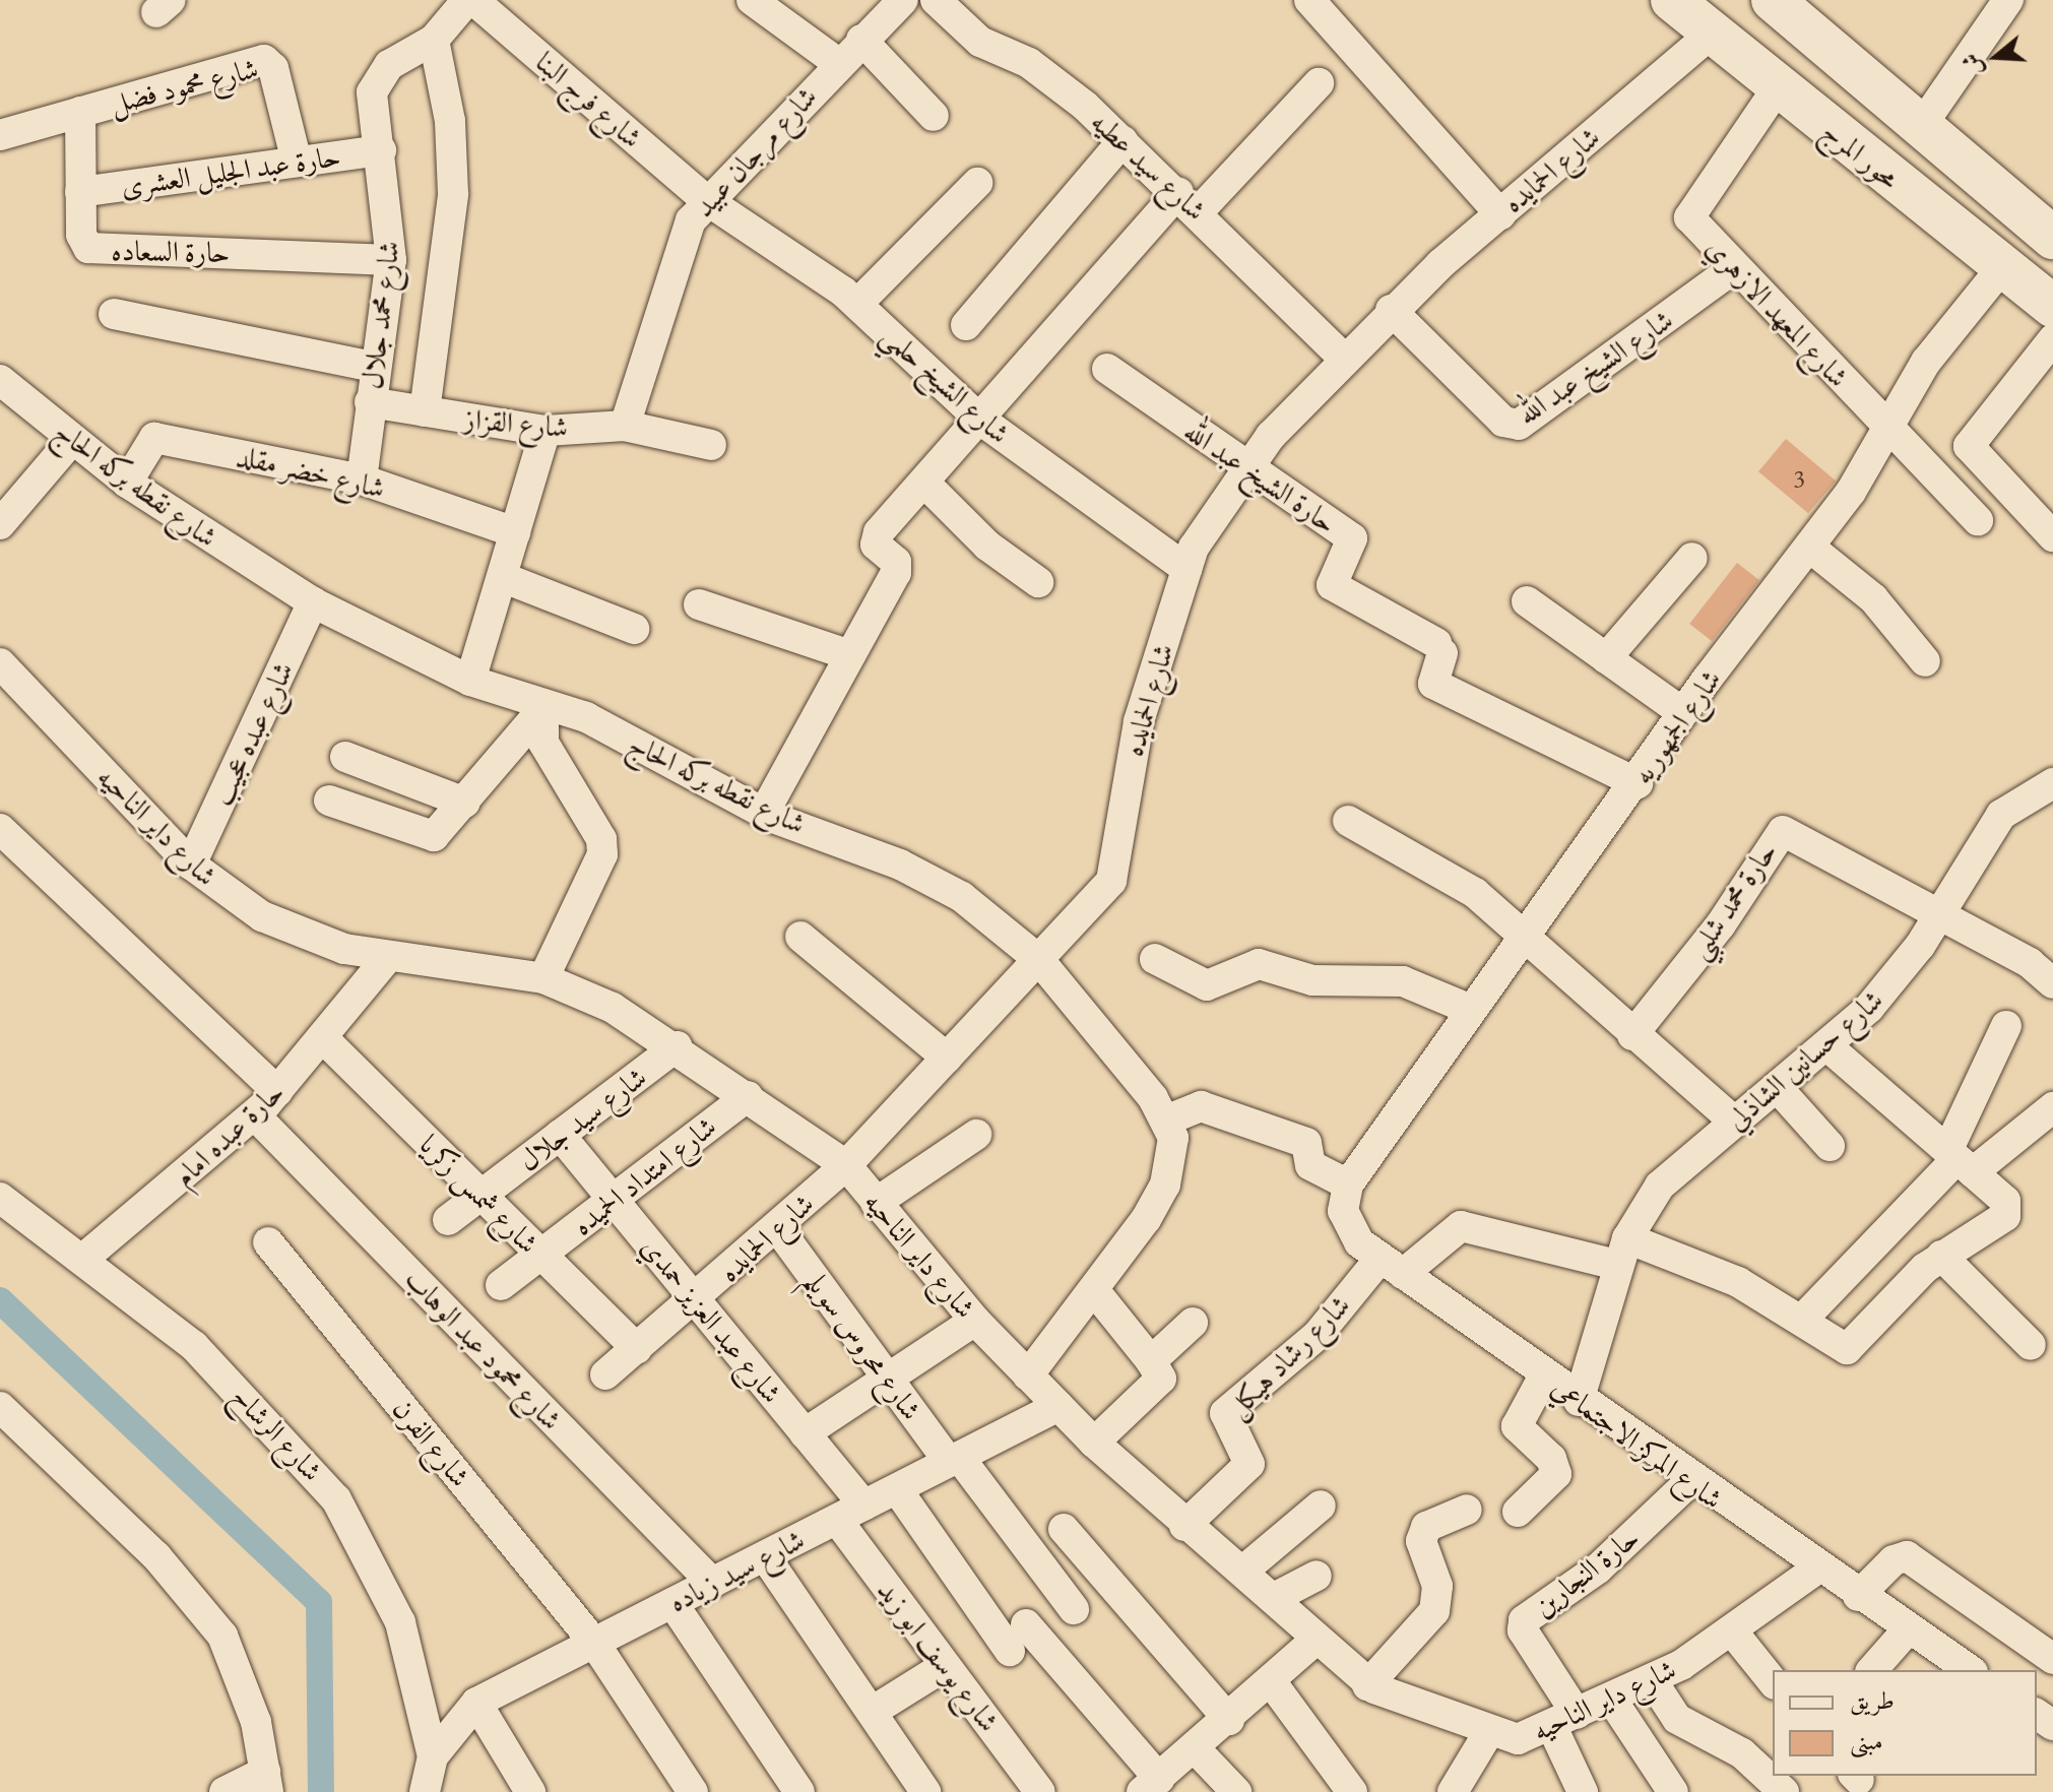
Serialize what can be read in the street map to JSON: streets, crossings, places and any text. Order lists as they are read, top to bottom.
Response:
{
  "streets": {
    "main road": ["محور المرج"],
    "street": [
      "شارع محمود فضل",
      "شارع فرج البنا",
      "شارع مرجان عبيد",
      "شارع سيد عطيه",
      "شارع الحمايده",
      "حارة عبد الجليل العشرى",
      "حارة السعاده",
      "شارع المعهد الازهري",
      "شارع محمد جلال",
      "شارع الشيخ عبد الله",
      "شارع الشيخ حلمي",
      "شارع القزاز",
      "شارع خضر مقلد",
      "حارة الشيخ عبد الله",
      "شارع نقطه بركه الحاج",
      "شارع الجمهوريه",
      "شارع عبده عجيب",
      "شارع داير الناحيه",
      "حارة محمد شلبي",
      "شارع حسانين الشاذلي",
      "شارع سيد جلال",
      "حارة عبده امام",
      "شارع امتداد الحميده",
      "شارع شمس زكريا",
      "شارع عبد العزيز حمدي",
      "شارع محروس سويلم",
      "شارع محمود عبد الوهاب",
      "شارع رشاد هيكل",
      "شارع الرشاح",
      "شارع الفرن",
      "شارع المركز الاجتماعي",
      "شارع سيد زياده",
      "حارة النجارين",
      "شارع يوسف ابو زيد"
    ]
  },
  "crossings": [
    ["شارع محمود فضل", "حارة عبد الجليل العشرى"],
    ["شارع محمود فضل", "حارة السعاده"],
    ["شارع فرج البنا", "شارع مرجان عبيد"],
    ["شارع فرج البنا", "شارع محمد جلال"],
    ["شارع فرج البنا", "شارع الشيخ حلمي"],
    ["شارع مرجان عبيد", "شارع الشيخ حلمي"],
    ["شارع مرجان عبيد", "شارع القزاز"],
    ["محور المرج", "شارع الحمايده"],
    ["محور المرج", "شارع المعهد الازهري"],
    ["محور المرج", "شارع الجمهوريه"],
    ["شارع سيد عطيه", "شارع الحمايده"],
    ["شارع الحمايده", "شارع الشيخ عبد الله"],
    ["شارع الحمايده", "شارع الشيخ حلمي"],
    ["شارع الحمايده", "حارة الشيخ عبد الله"],
    ["شارع الحمايده", "شارع نقطه بركه الحاج"],
    ["شارع الحمايده", "شارع داير الناحيه"],
    ["شارع الحمايده", "شارع شمس زكريا"],
    ["شارع الحمايده", "شارع عبد العزيز حمدي"],
    ["شارع الحمايده", "شارع محروس سويلم"],
    ["حارة عبد الجليل العشرى", "حارة السعاده"],
    ["حارة عبد الجليل العشرى", "شارع محمد جلال"],
    ["حارة السعاده", "شارع محمد جلال"],
    ["شارع المعهد الازهري", "شارع الشيخ عبد الله"],
    ["شارع المعهد الازهري", "شارع الجمهوريه"],
    ["شارع محمد جلال", "شارع القزاز"],
    ["شارع محمد جلال", "شارع خضر مقلد"],
    ["شارع خضر مقلد", "شارع نقطه بركه الحاج"],
    ["حارة الشيخ عبد الله", "شارع الجمهوريه"],
    ["شارع نقطه بركه الحاج", "شارع عبده عجيب"],
    ["شارع الجمهوريه", "شارع المركز الاجتماعي"],
    ["شارع عبده عجيب", "شارع داير الناحيه"],
    ["شارع داير الناحيه", "شارع سيد جلال"],
    ["شارع داير الناحيه", "حارة عبده امام"],
    ["شارع داير الناحيه", "شارع امتداد الحميده"],
    ["شارع داير الناحيه", "شارع رشاد هيكل"],
    ["شارع داير الناحيه", "شارع المركز الاجتماعي"],
    ["شارع داير الناحيه", "شارع سيد زياده"],
    ["شارع داير الناحيه", "حارة النجارين"],
    ["حارة محمد شلبي", "شارع حسانين الشاذلي"],
    ["شارع حسانين الشاذلي", "شارع المركز الاجتماعي"],
    ["شارع سيد جلال", "شارع شمس زكريا"],
    ["شارع سيد جلال", "شارع عبد العزيز حمدي"],
    ["حارة عبده امام", "شارع شمس زكريا"],
    ["حارة عبده امام", "شارع محمود عبد الوهاب"],
    ["حارة عبده امام", "شارع الرشاح"],
    ["شارع امتداد الحميده", "شارع شمس زكريا"],
    ["شارع امتداد الحميده", "شارع عبد العزيز حمدي"],
    ["شارع عبد العزيز حمدي", "شارع سيد زياده"],
    ["شارع محروس سويلم", "شارع سيد زياده"],
    ["شارع محمود عبد الوهاب", "شارع سيد زياده"],
    ["شارع رشاد هيكل", "شارع المركز الاجتماعي"],
    ["شارع الرشاح", "شارع سيد زياده"],
    ["شارع الفرن", "شارع سيد زياده"],
    ["شارع المركز الاجتماعي", "حارة النجارين"],
    ["شارع سيد زياده", "شارع يوسف ابو زيد"]
  ],
  "house_numbers": ["3"],
  "legend": ["طريق", "مبنى"],
  "north": "left"
}
